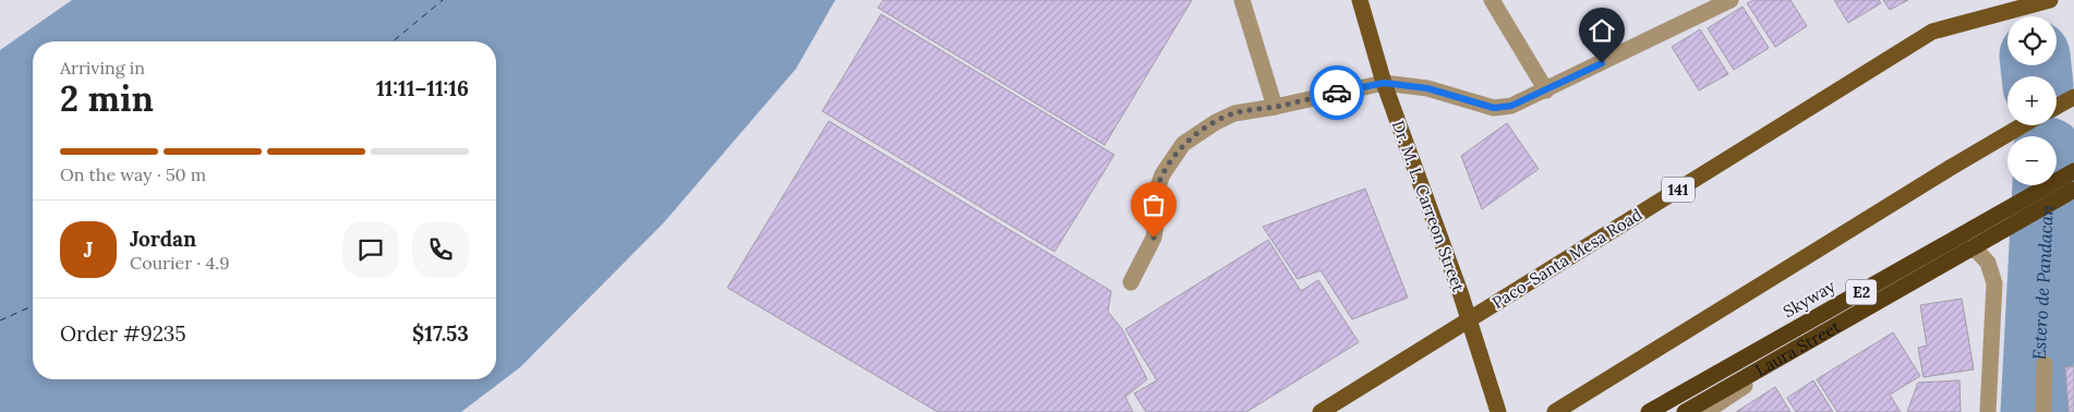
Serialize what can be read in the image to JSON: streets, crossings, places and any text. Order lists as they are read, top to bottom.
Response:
{
  "streets": {
    "highway": ["E2", "Skyway"],
    "main road": ["141", "Dr. M. L. Carreon Street", "Paco-Santa Mesa Road"],
    "street": ["Laura Street"]
  },
  "water": ["Estero de Pandacan"],
  "page": {
    "map_buttons": ["+", "−"],
    "heading": ["2 min", "Arriving in", "11:11–11:16"],
    "panel": [
      "Jordan",
      "Courier · 4.9",
      "Order #9235",
      "$17.53"
    ],
    "bar": "On the way · 50 m",
    "round": "J"
  }
}
